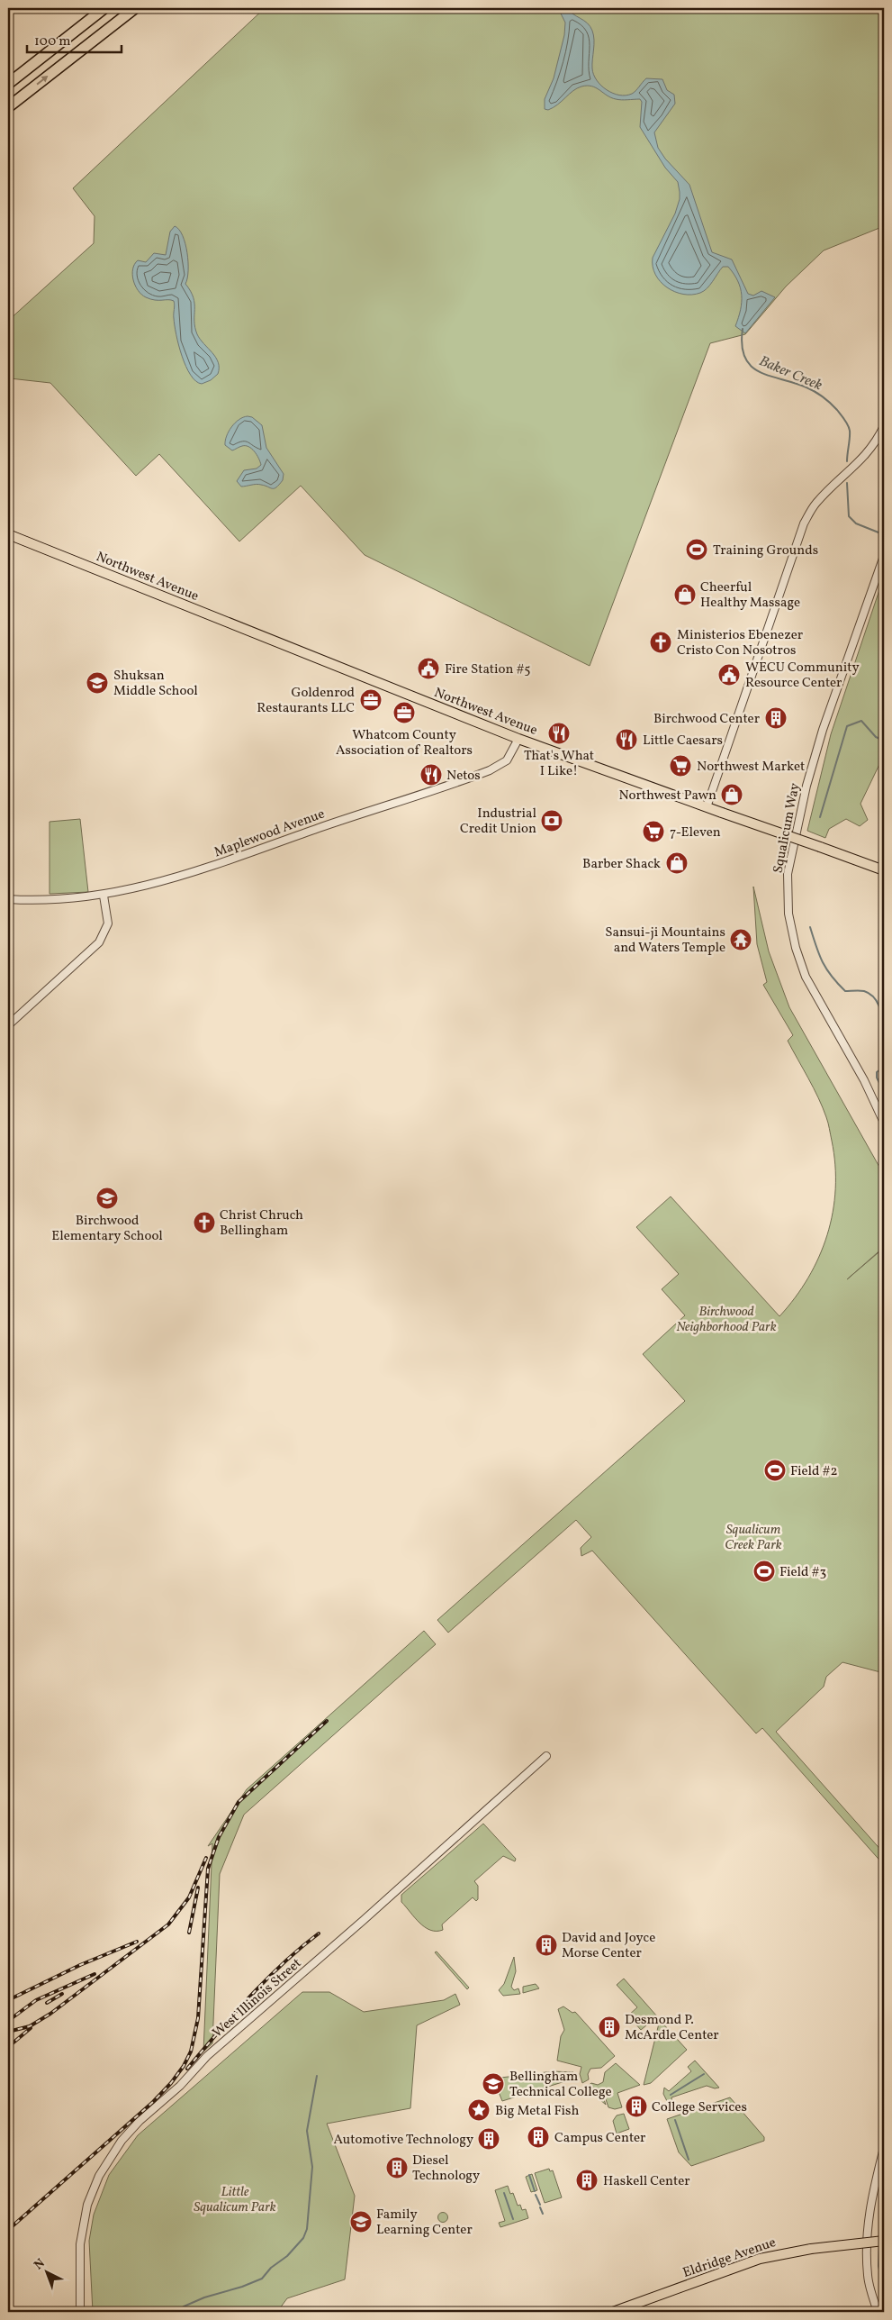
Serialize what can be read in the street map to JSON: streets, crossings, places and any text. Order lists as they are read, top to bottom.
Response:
{
  "streets": {
    "main road": ["Northwest Avenue", "Eldridge Avenue"],
    "street": ["Squalicum Way", "Maplewood Avenue", "West Illinois Street"]
  },
  "crossings": [
    ["Northwest Avenue", "Maplewood Avenue"]
  ],
  "water": ["Baker Creek"],
  "parks": ["Birchwood Neighborhood Park", "Squalicum Creek Park", "Little Squalicum Park"],
  "places": {
    "sports": ["Training Grounds", "Field #2", "Field #3"],
    "shop": ["Cheerful Healthy Massage", "Northwest Pawn", "Barber Shack"],
    "church": ["Ministerios Ebenezer Cristo Con Nosotros", "Christ Chruch Bellingham"],
    "public building": ["Fire Station #5", "WECU Community Resource Center"],
    "school or university": [
      "Shuksan Middle School",
      "Birchwood Elementary School",
      "Bellingham Technical College",
      "Family Learning Center"
    ],
    "office": ["Goldenrod Restaurants LLC", "Whatcom County Association of Realtors"],
    "building": [
      "Birchwood Center",
      "David and Joyce Morse Center",
      "Desmond P. McArdle Center",
      "College Services",
      "Campus Center",
      "Automotive Technology",
      "Diesel Technology",
      "Haskell Center"
    ],
    "restaurant": ["That's What I Like!", "Little Caesars", "Netos"],
    "supermarket": ["Northwest Market", "7-Eleven"],
    "bank": ["Industrial Credit Union"],
    "temple": ["Sansui-ji Mountains and Waters Temple"],
    "place": ["Big Metal Fish"]
  },
  "scale_bar": "100 m",
  "north": "top left"
}
